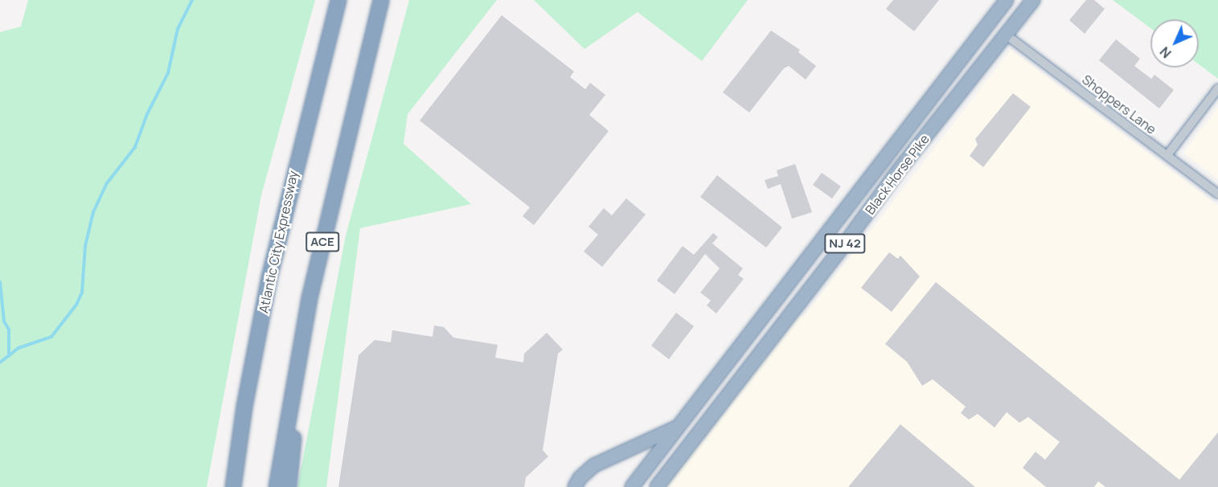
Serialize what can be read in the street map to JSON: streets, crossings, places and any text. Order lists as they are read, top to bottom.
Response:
{
  "streets": {
    "highway": [
      "Black Horse Pike",
      "Atlantic City Expressway",
      "ACE",
      "NJ 42"
    ],
    "street": ["Shoppers Lane"]
  },
  "crossings": [
    ["Shoppers Lane", "Black Horse Pike"]
  ],
  "north": "bottom left"
}
